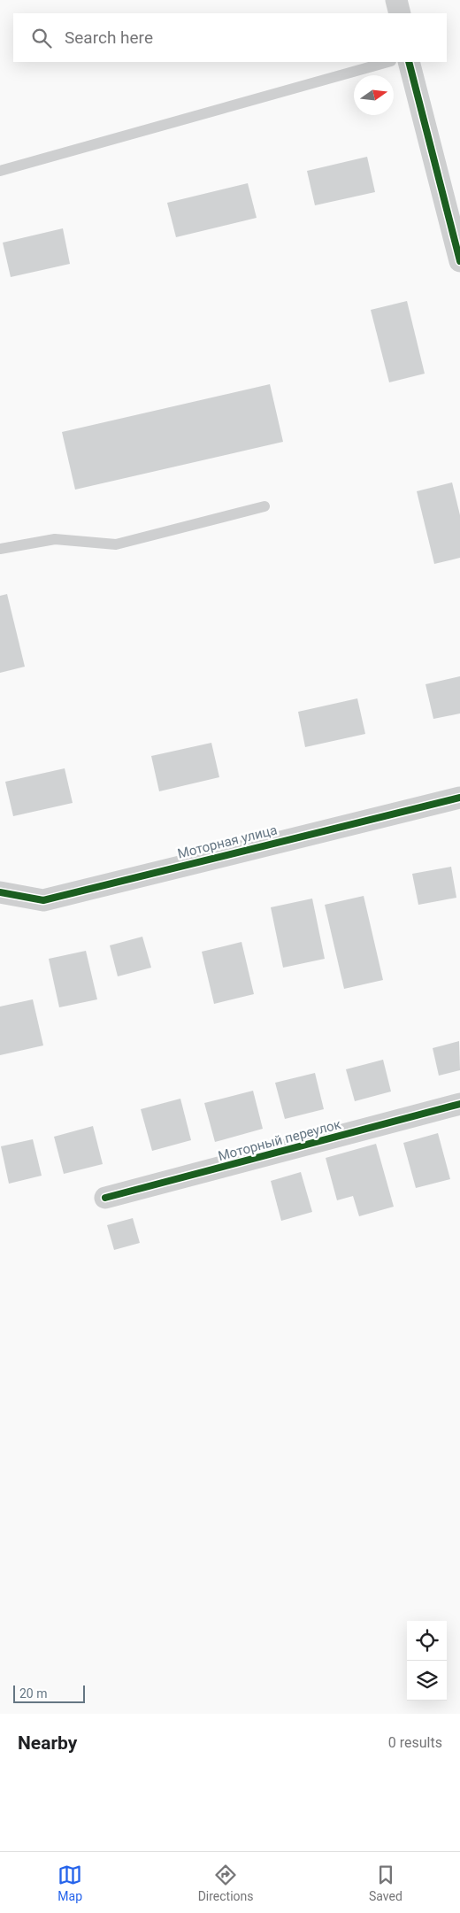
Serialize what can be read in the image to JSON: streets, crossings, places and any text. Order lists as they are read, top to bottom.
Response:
{
  "streets": {
    "street": ["Моторная улица", "Моторный переулок"]
  },
  "scale_bar": "20 m",
  "north": "right",
  "page": {
    "search": "Search here",
    "scale": "20 m",
    "heading": ["Nearby", "0 results"],
    "nav": ["Map", "Directions", "Saved"]
  }
}
